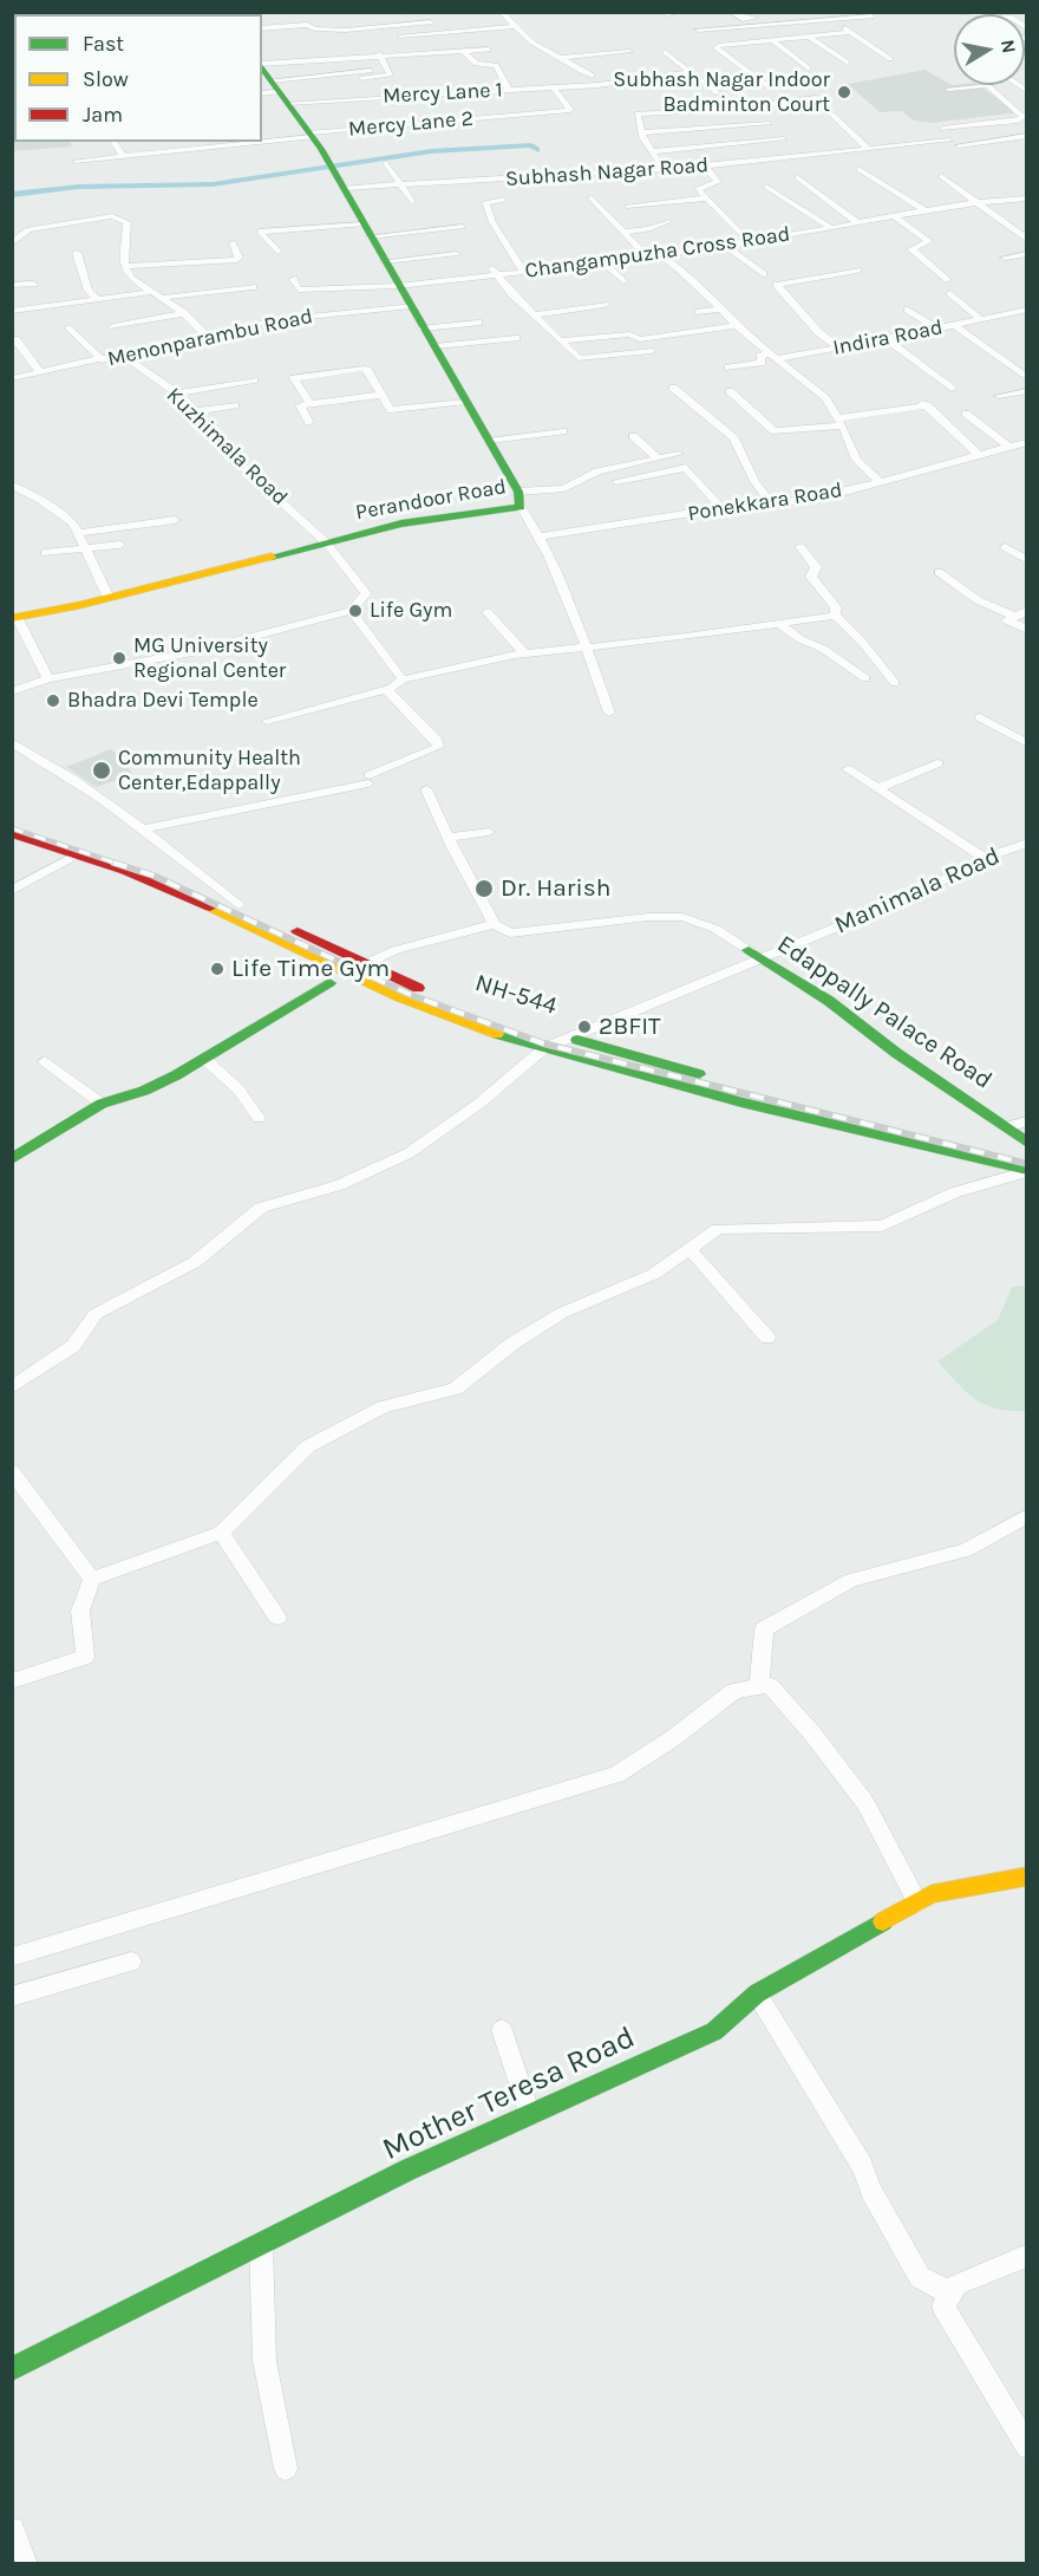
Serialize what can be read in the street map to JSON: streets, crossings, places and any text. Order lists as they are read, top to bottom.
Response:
{
  "streets": {
    "main road": [
      "Perandoor Road",
      "NH-544",
      "Edappally Palace Road",
      "Mother Teresa Road"
    ],
    "street": [
      "Mercy Lane 1",
      "Mercy Lane 2",
      "Subhash Nagar Road",
      "Changampuzha Cross Road",
      "Menonparambu Road",
      "Indira Road",
      "Kuzhimala Road",
      "Ponekkara Road",
      "Manimala Road"
    ]
  },
  "crossings": [
    ["Mercy Lane 1", "Mercy Lane 2"],
    ["Mercy Lane 1", "Perandoor Road"],
    ["Mercy Lane 2", "Perandoor Road"],
    ["Subhash Nagar Road", "Perandoor Road"],
    ["Changampuzha Cross Road", "Indira Road"],
    ["Changampuzha Cross Road", "Perandoor Road"],
    ["Menonparambu Road", "Kuzhimala Road"],
    ["Menonparambu Road", "Perandoor Road"],
    ["Indira Road", "Ponekkara Road"],
    ["Kuzhimala Road", "Perandoor Road"],
    ["Manimala Road", "NH-544"],
    ["Manimala Road", "Edappally Palace Road"]
  ],
  "places": [
    "Subhash Nagar Indoor Badminton Court",
    "Life Gym",
    "MG University Regional Center",
    "Bhadra Devi Temple",
    "Community Health Center,Edappally",
    "Dr. Harish",
    "Life Time Gym",
    "2BFIT"
  ],
  "legend": ["Fast", "Slow", "Jam"],
  "north": "right"
}
